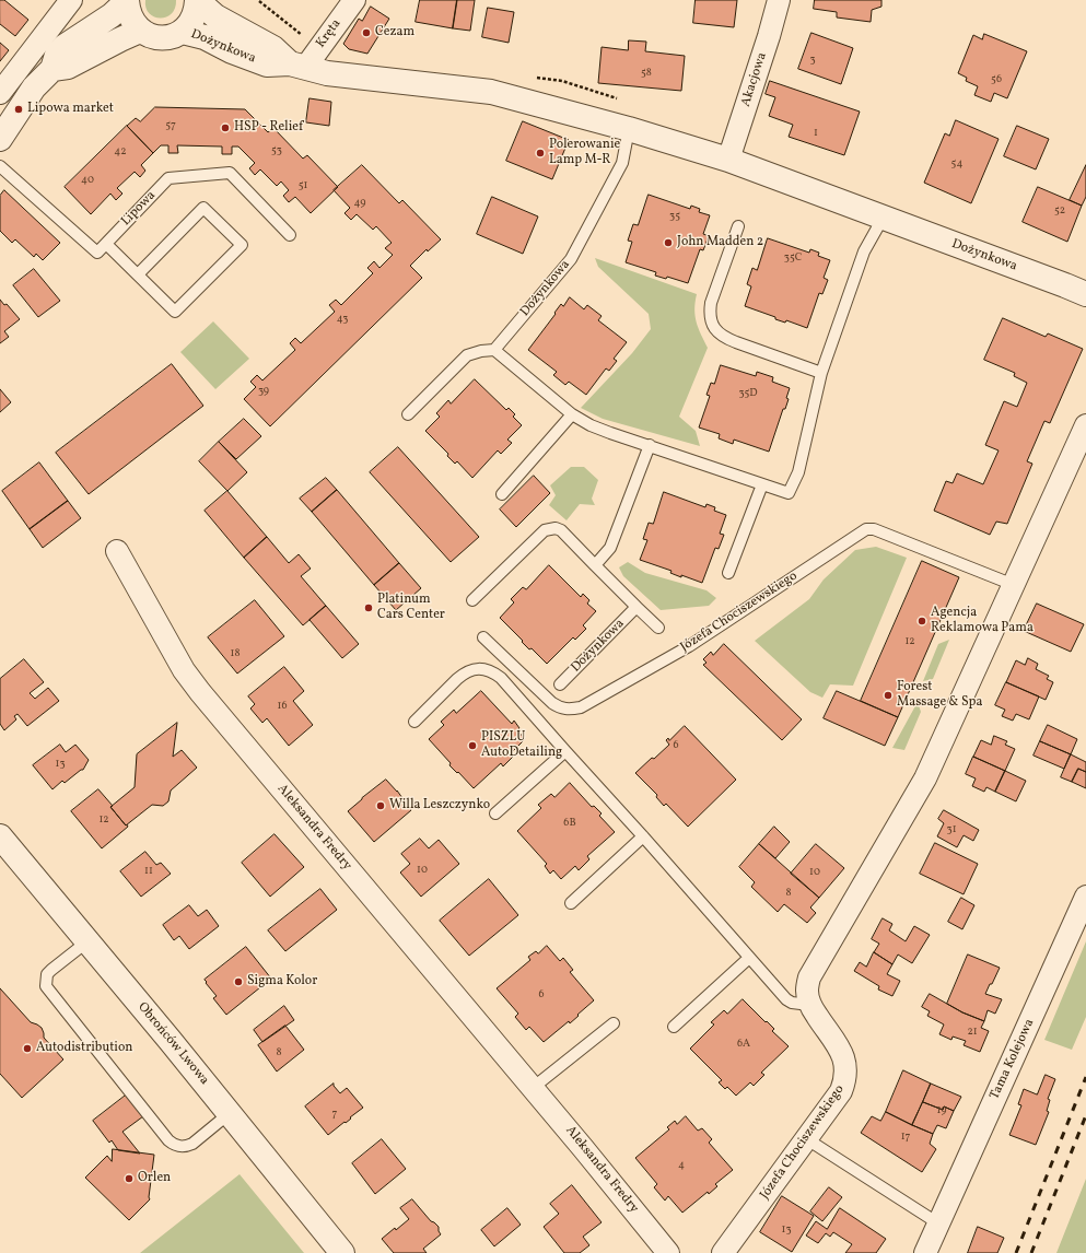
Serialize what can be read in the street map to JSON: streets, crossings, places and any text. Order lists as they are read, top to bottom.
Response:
{
  "streets": {
    "street": [
      "Kręta",
      "Dożynkowa",
      "Akacjowa",
      "Józefa Chociszewskiego",
      "Aleksandra Fredry",
      "Obrońców Lwowa",
      "Tama Kolejowa"
    ],
    "lane": ["Lipowa"]
  },
  "crossings": [
    ["Kręta", "Dożynkowa"],
    ["Dożynkowa", "Akacjowa"]
  ],
  "places": [
    "Cezam",
    "Lipowa market",
    "HSP - Relief",
    "Polerowanie Lamp M-R",
    "John Madden 2",
    "Platinum Cars Center",
    "Agencja Reklamowa Pama",
    "Forest Massage & Spa",
    "PISZLU AutoDetailing",
    "Willa Leszczynko",
    "Sigma Kolor",
    "Autodistribution",
    "Orlen"
  ],
  "house_numbers": [
    "3",
    "58",
    "56",
    "57",
    "1",
    "53",
    "42",
    "54",
    "40",
    "51",
    "49",
    "52",
    "35",
    "35C",
    "43",
    "39",
    "35D",
    "12",
    "18",
    "16",
    "6",
    "13",
    "12",
    "6B",
    "31",
    "10",
    "11",
    "10",
    "8",
    "6",
    "21",
    "6A",
    "8",
    "19",
    "7",
    "17",
    "4",
    "13"
  ]
}
